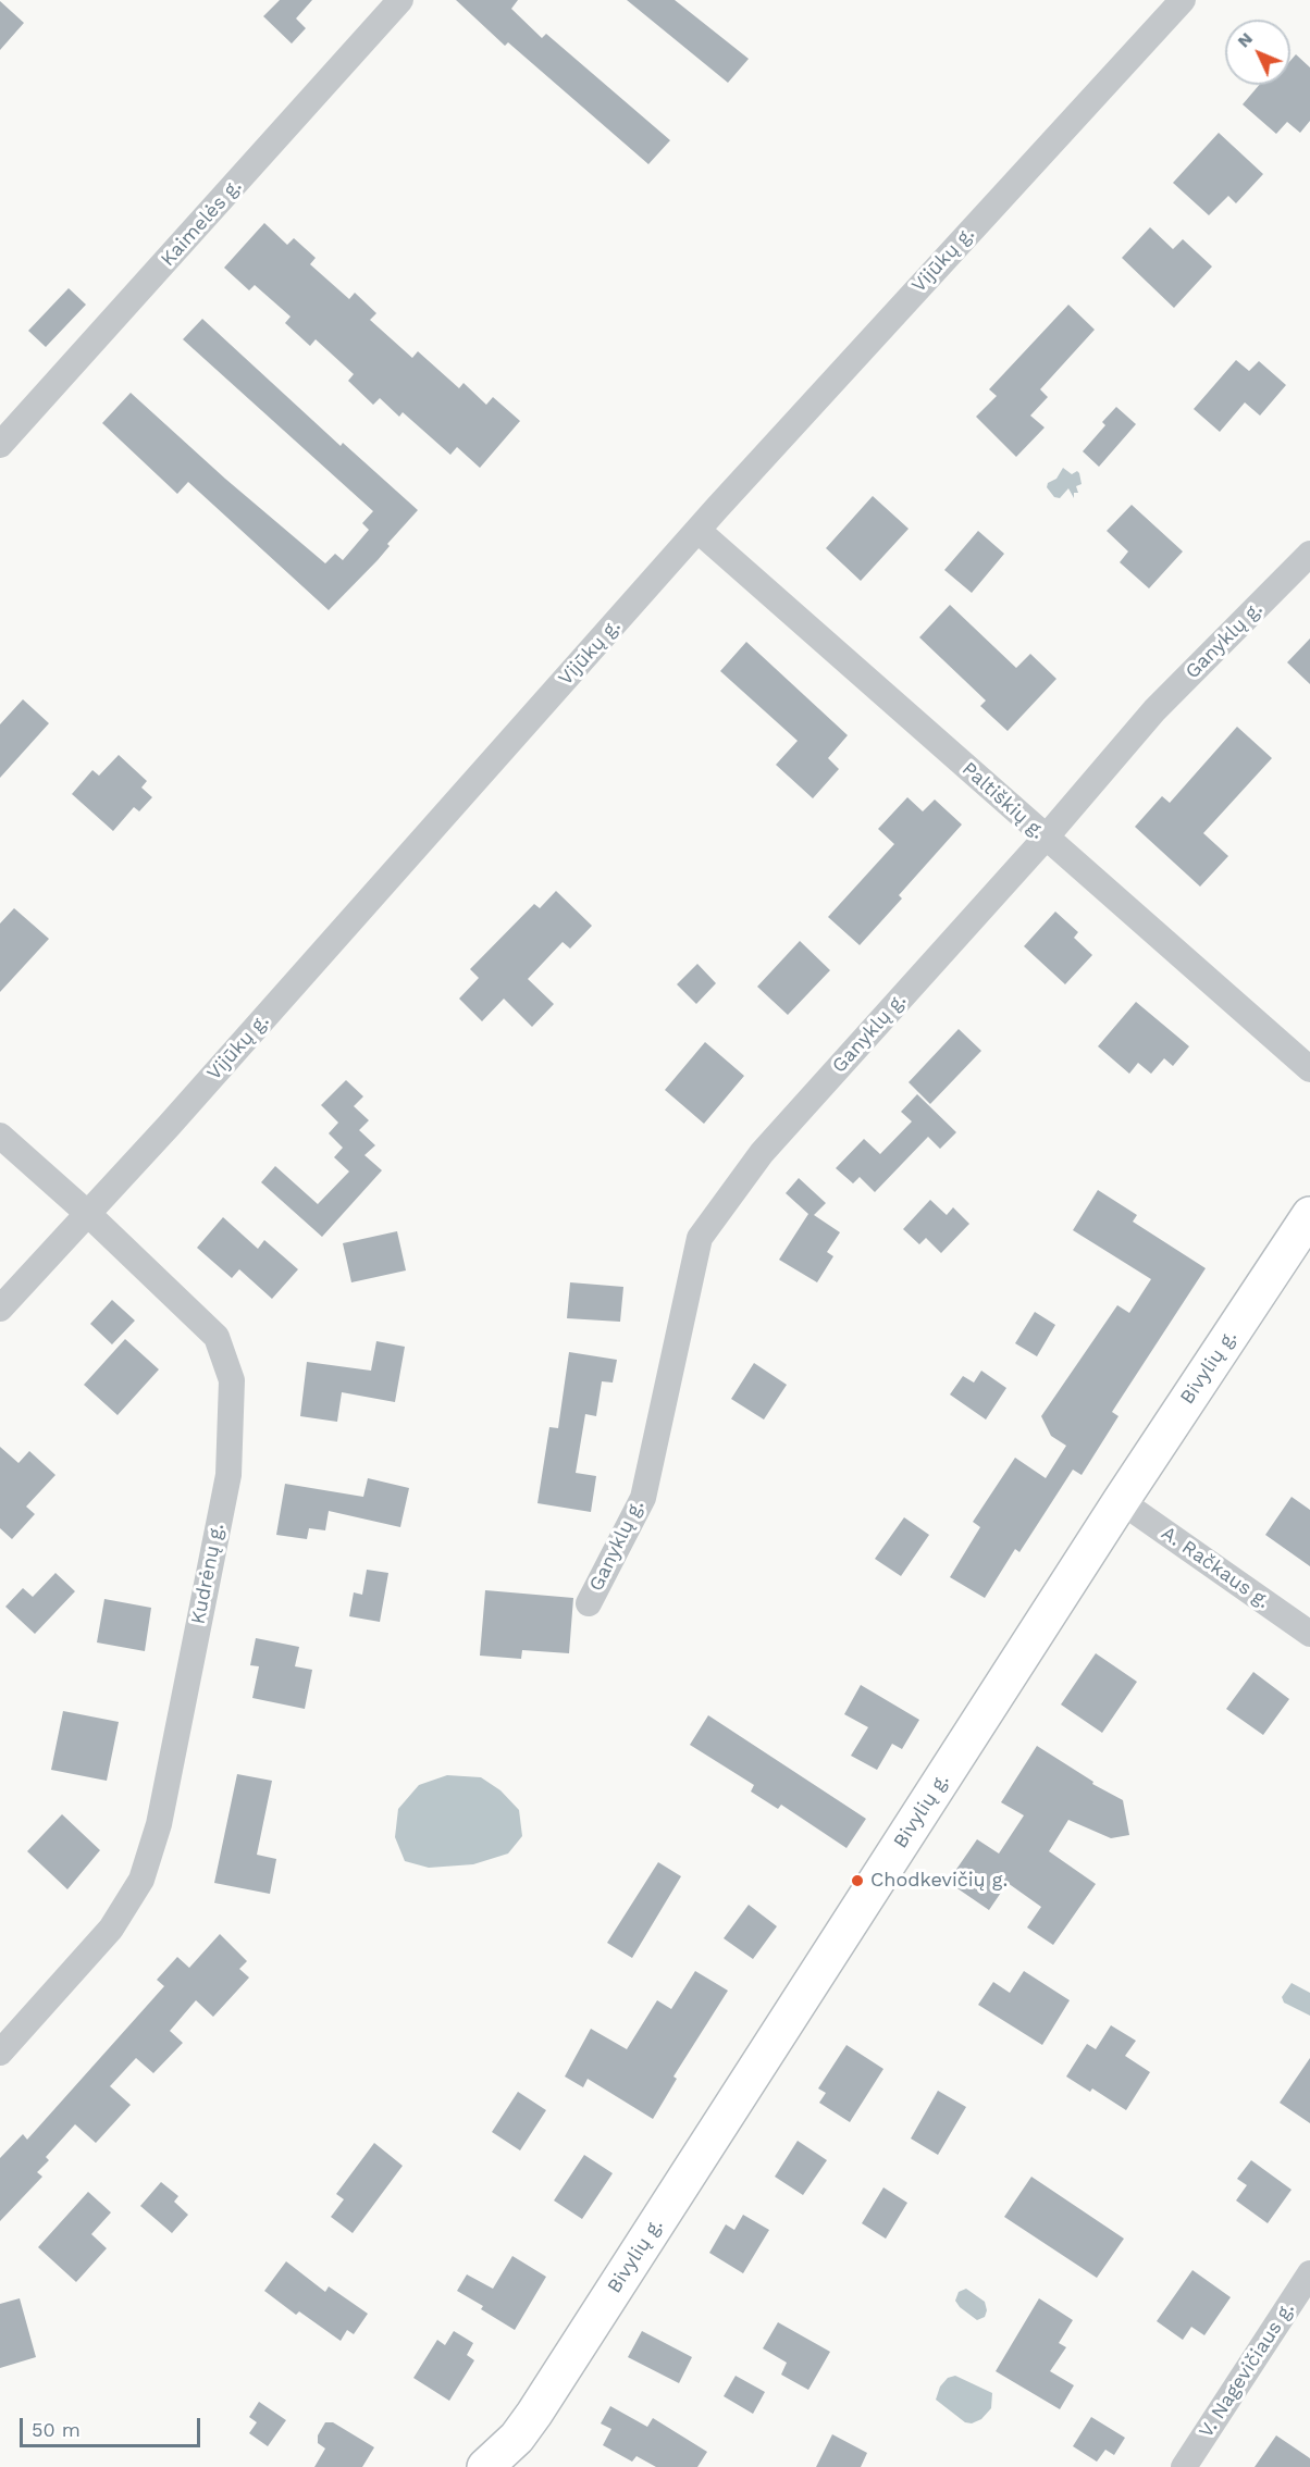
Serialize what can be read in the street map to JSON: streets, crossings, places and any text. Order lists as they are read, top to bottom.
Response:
{
  "streets": {
    "street": [
      "Kaimelės g.",
      "Vijūkų g.",
      "Ganyklų g.",
      "Paltiškių g.",
      "Bivylių g.",
      "A. Račkaus g.",
      "Kudrėnų g.",
      "V. Nagevičiaus g."
    ]
  },
  "crossings": [
    ["Vijūkų g.", "Paltiškių g."],
    ["Vijūkų g.", "Kudrėnų g."],
    ["Ganyklų g.", "Paltiškių g."],
    ["Bivylių g.", "A. Račkaus g."]
  ],
  "places": ["Chodkevičių g."],
  "scale_bar": "50 m",
  "north": "top left"
}
